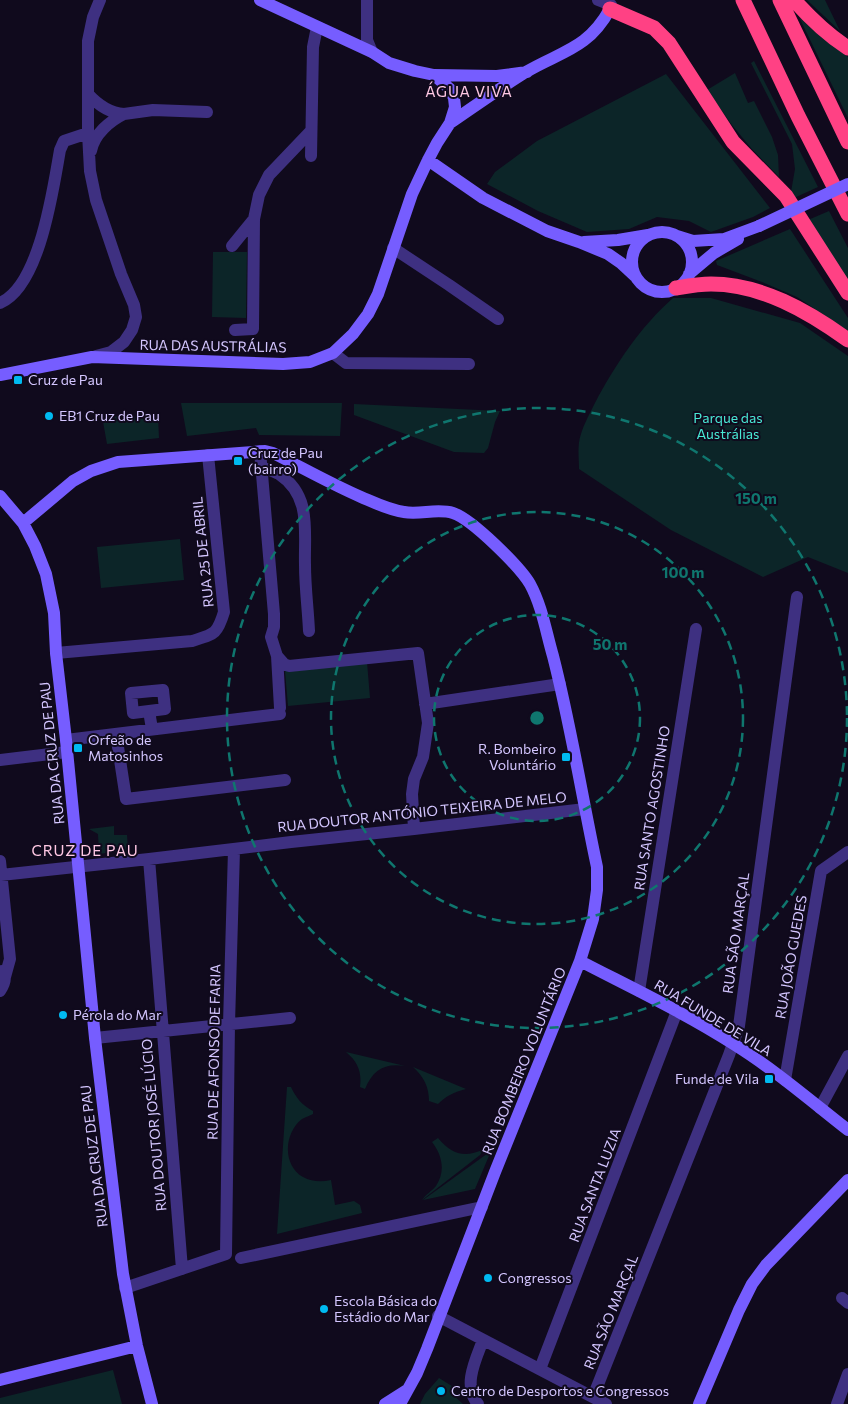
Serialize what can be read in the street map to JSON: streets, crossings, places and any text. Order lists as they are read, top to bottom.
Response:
{
  "streets": {
    "street": [
      "RUA DAS AUSTRÁLIAS",
      "RUA 25 DE ABRIL",
      "RUA DA CRUZ DE PAU",
      "RUA SANTO AGOSTINHO",
      "RUA DOUTOR ANTÓNIO TEIXEIRA DE MELO",
      "RUA SÃO MARÇAL",
      "RUA JOÃO GUEDES",
      "RUA FUNDE DE VILA",
      "RUA DE AFONSO DE FARIA",
      "RUA BOMBEIRO VOLUNTÁRIO",
      "RUA DOUTOR JOSÉ LÚCIO",
      "RUA SANTA LUZIA"
    ]
  },
  "crossings": [
    ["RUA 25 DE ABRIL", "RUA DA CRUZ DE PAU"],
    ["RUA 25 DE ABRIL", "RUA DOUTOR ANTÓNIO TEIXEIRA DE MELO"],
    ["RUA DA CRUZ DE PAU", "RUA DOUTOR ANTÓNIO TEIXEIRA DE MELO"],
    ["RUA SANTO AGOSTINHO", "RUA FUNDE DE VILA"],
    ["RUA DOUTOR ANTÓNIO TEIXEIRA DE MELO", "RUA DE AFONSO DE FARIA"],
    ["RUA DOUTOR ANTÓNIO TEIXEIRA DE MELO", "RUA BOMBEIRO VOLUNTÁRIO"],
    ["RUA DOUTOR ANTÓNIO TEIXEIRA DE MELO", "RUA DOUTOR JOSÉ LÚCIO"],
    ["RUA SÃO MARÇAL", "RUA FUNDE DE VILA"],
    ["RUA JOÃO GUEDES", "RUA FUNDE DE VILA"],
    ["RUA FUNDE DE VILA", "RUA BOMBEIRO VOLUNTÁRIO"],
    ["RUA FUNDE DE VILA", "RUA SANTA LUZIA"],
    ["RUA DE AFONSO DE FARIA", "RUA DOUTOR JOSÉ LÚCIO"]
  ],
  "districts": ["ÁGUA VIVA", "CRUZ DE PAU"],
  "parks": ["Parque das Austrálias"],
  "places": {
    "transit": [
      "Cruz de Pau",
      "Cruz de Pau (bairro)",
      "Orfeão de Matosinhos",
      "R. Bombeiro Voluntário",
      "Funde de Vila"
    ],
    "other": [
      "EB1 Cruz de Pau",
      "Pérola do Mar",
      "Congressos",
      "Escola Básica do Estádio do Mar",
      "Centro de Desportos e Congressos"
    ]
  },
  "rings": ["150 m", "100 m", "50 m"]
}
